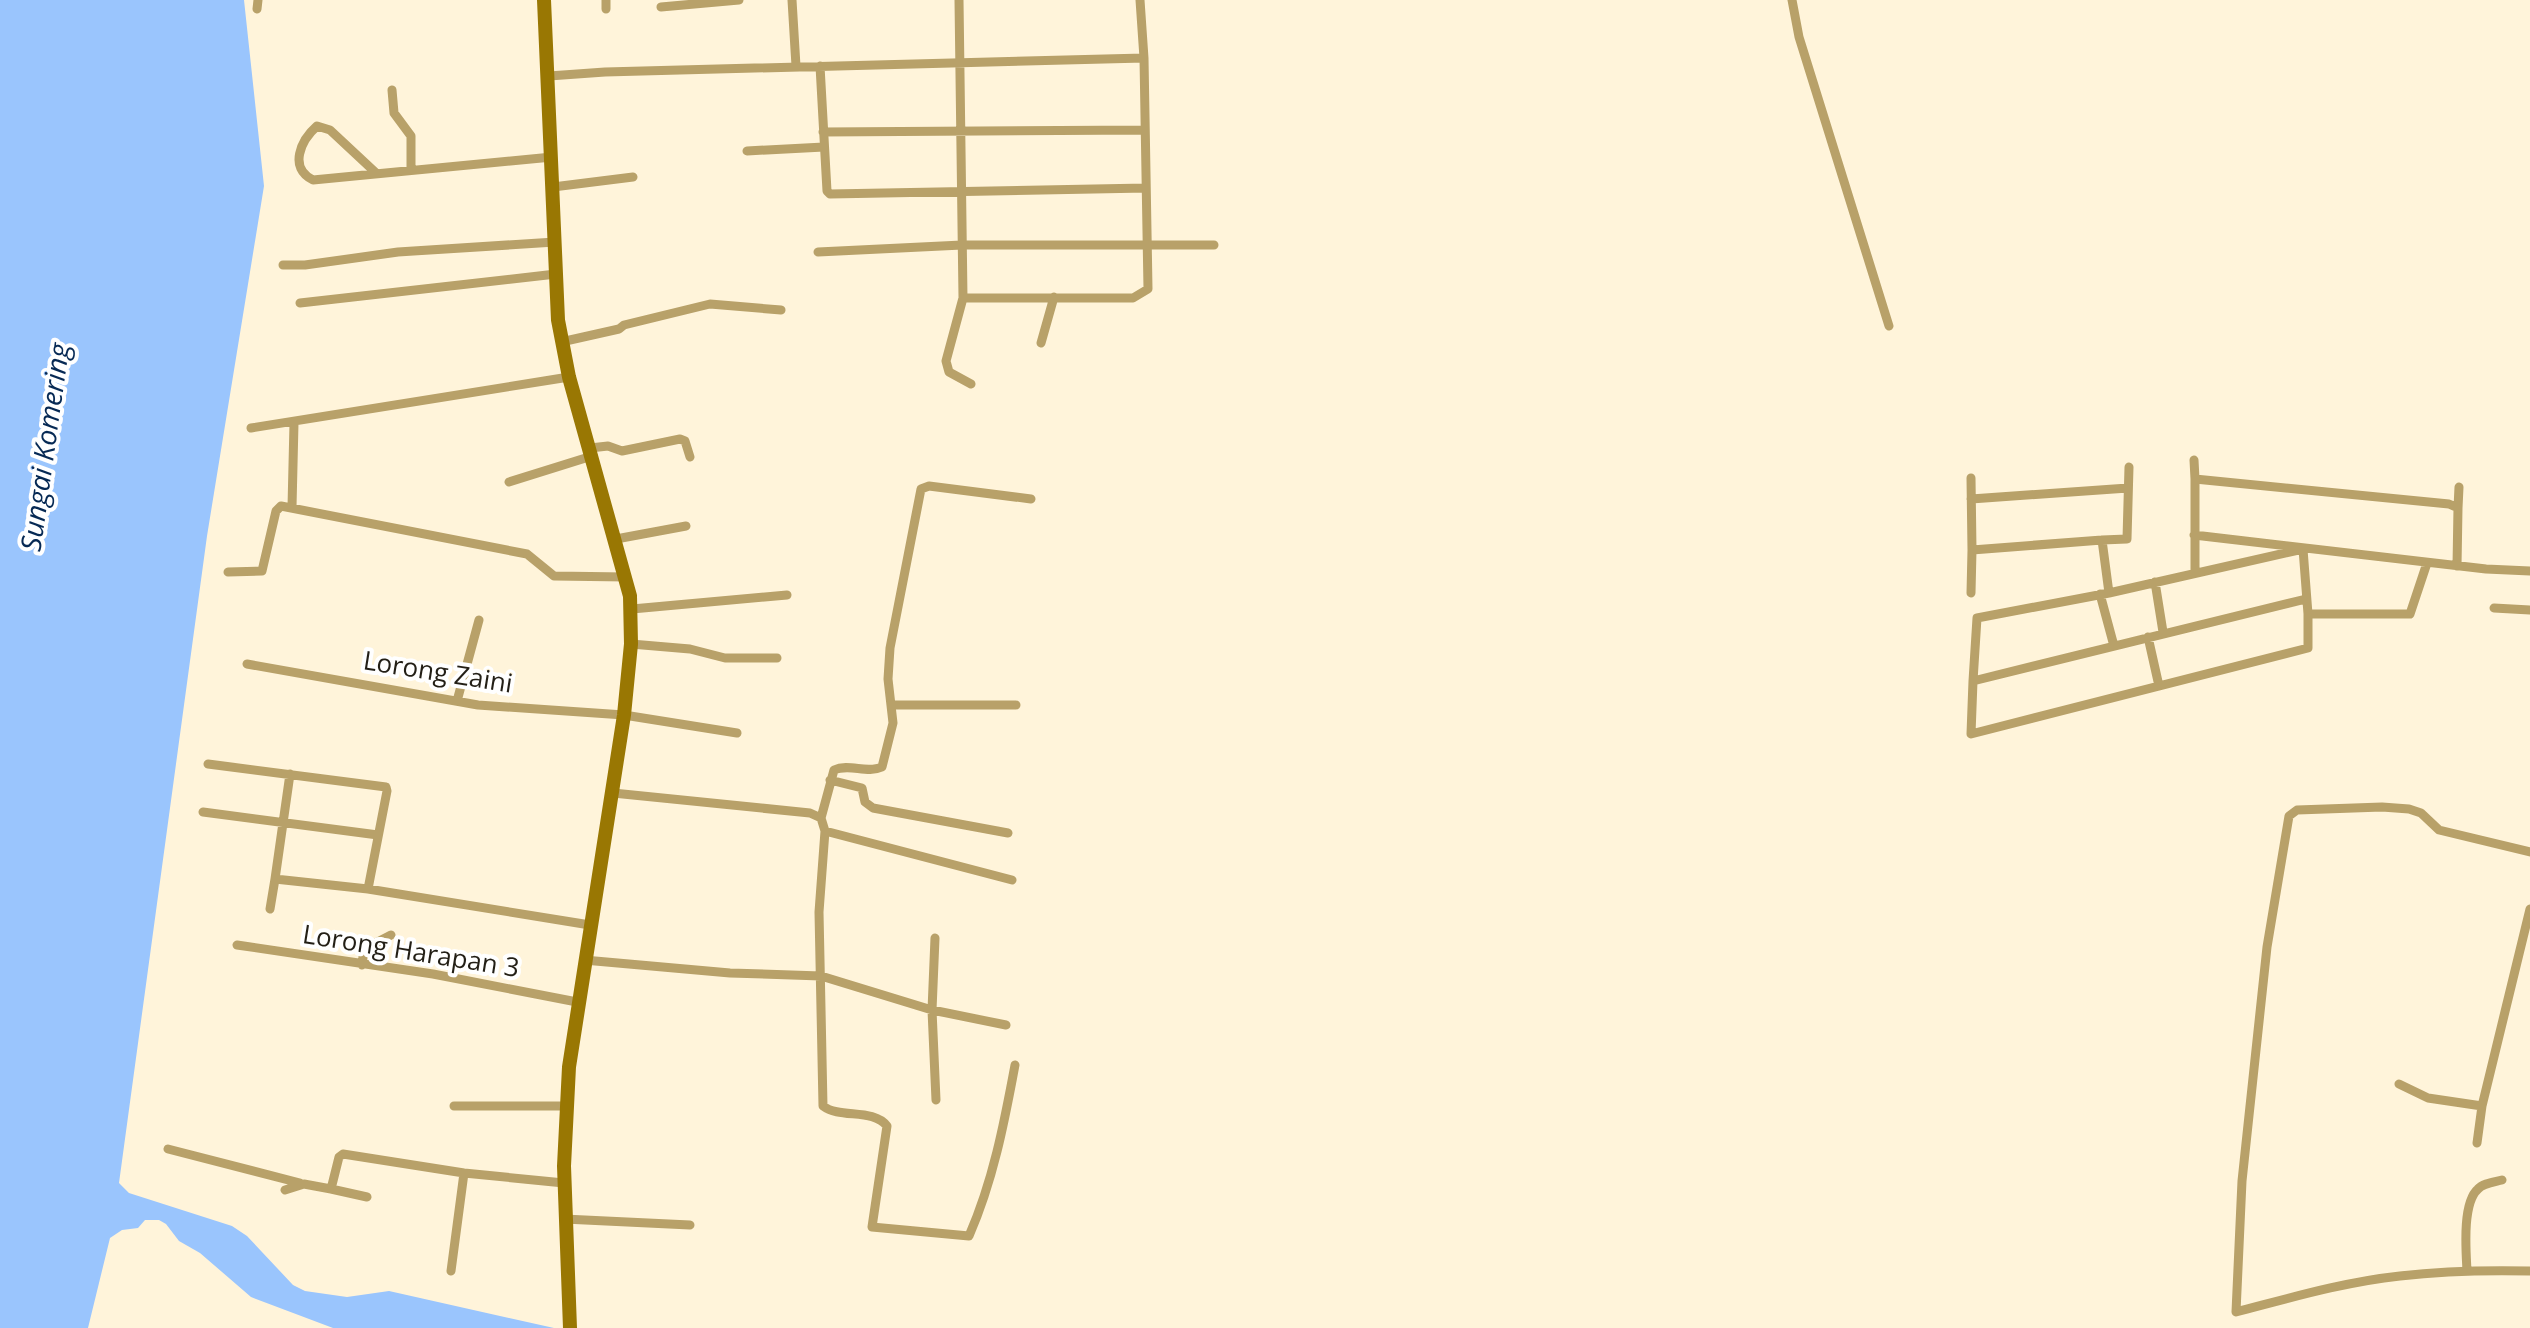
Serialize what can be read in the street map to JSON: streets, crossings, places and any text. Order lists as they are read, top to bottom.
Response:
{
  "streets": {
    "street": ["Lorong Zaini", "Lorong Harapan 3"]
  },
  "water": ["Sungai Komering"]
}
